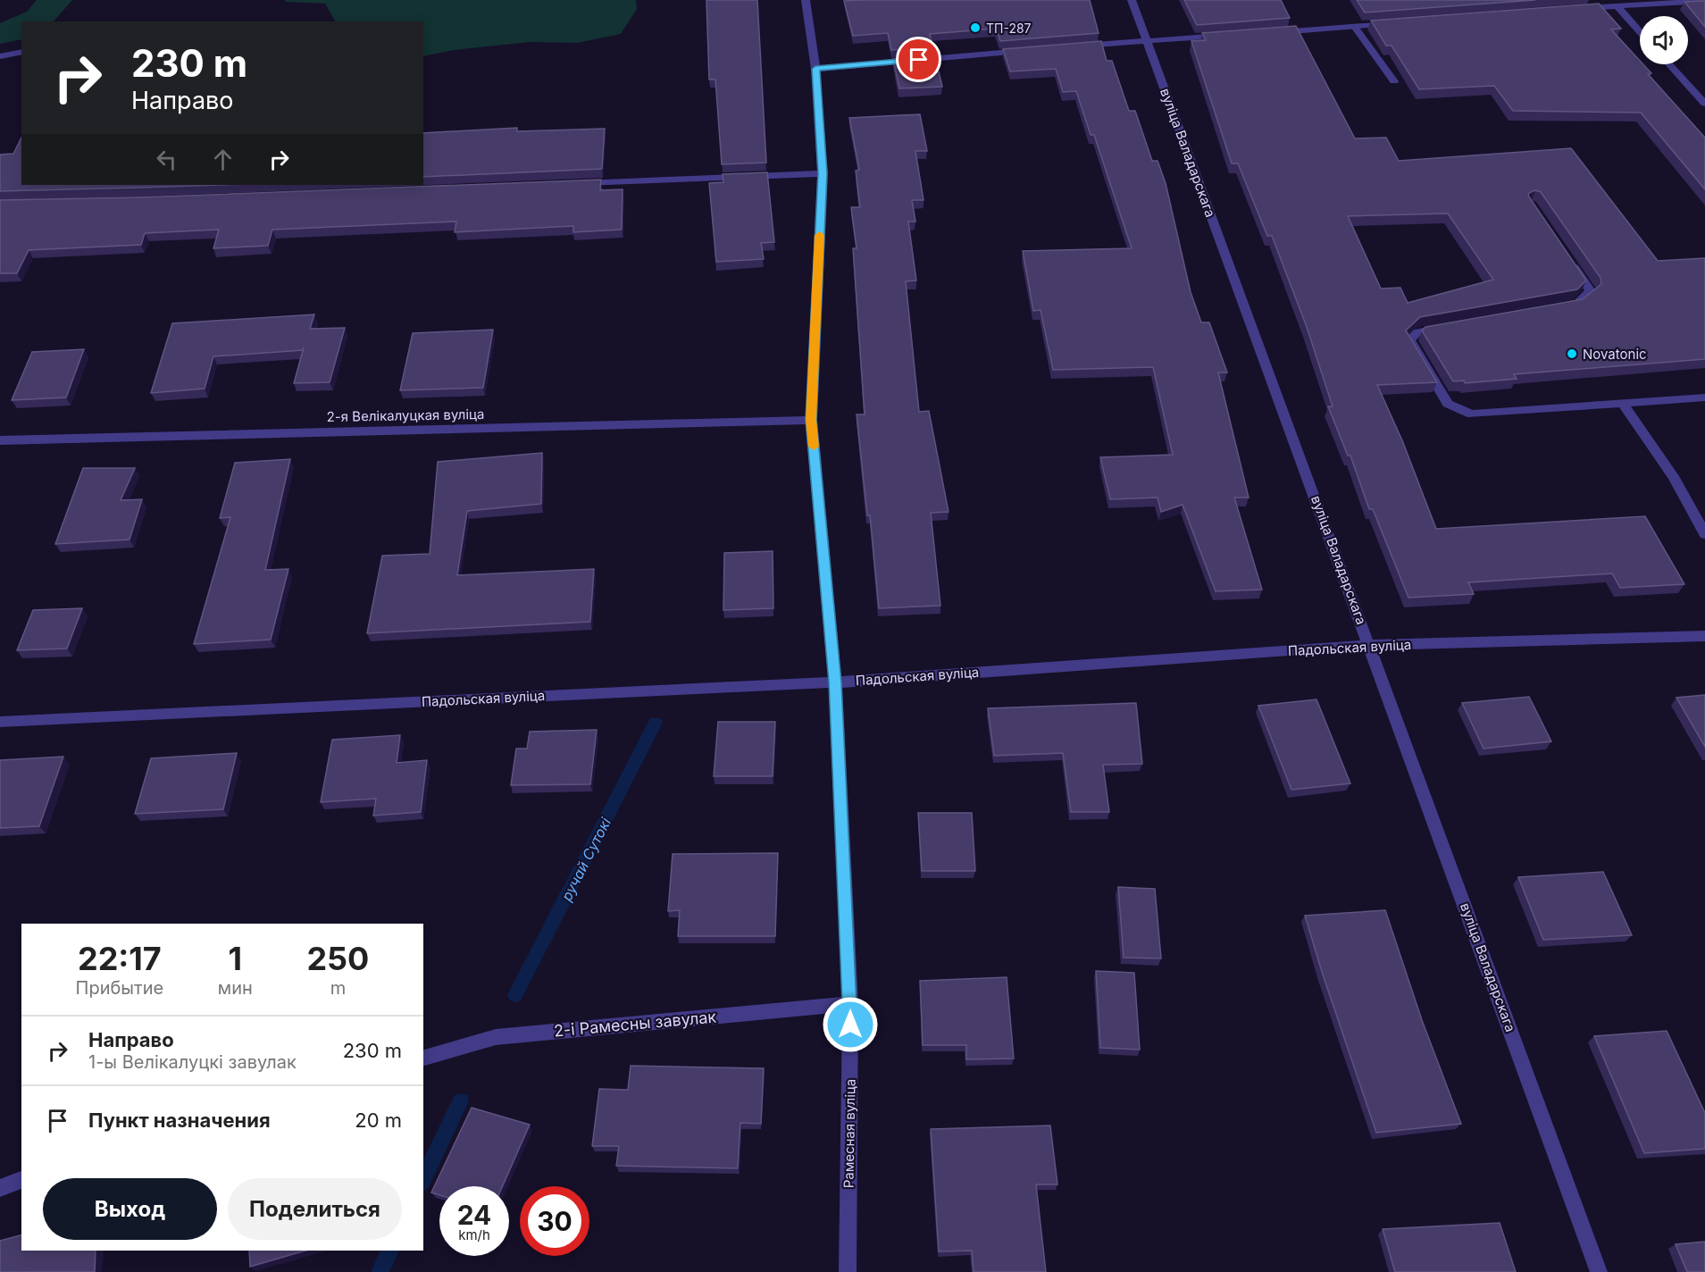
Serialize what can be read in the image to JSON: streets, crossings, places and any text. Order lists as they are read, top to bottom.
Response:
{
  "streets": {
    "street": [
      "вуліца Валадарскага",
      "2-я Велікалуцкая вуліца",
      "Падольская вуліца",
      "2-і Рамесны завулак",
      "Рамесная вуліца"
    ]
  },
  "crossings": [
    ["вуліца Валадарскага", "Падольская вуліца"],
    ["2-я Велікалуцкая вуліца", "Рамесная вуліца"],
    ["Падольская вуліца", "Рамесная вуліца"],
    ["2-і Рамесны завулак", "Рамесная вуліца"]
  ],
  "water": ["ручай Сутокі"],
  "places": ["ТП-287", "Novatonic"],
  "page": {
    "turn": ["230 m", "Направо"],
    "eta": [
      "22:17",
      "Прибытие",
      "1",
      "мин",
      "250",
      "m"
    ],
    "list": [
      {
        "name": "Направо",
        "note": "1-ы Велікалуцкі завулак",
        "value": "230 m"
      },
      {
        "name": "Пункт назначения",
        "value": "20 m"
      }
    ],
    "buttons": ["Выход", "Поделиться"],
    "speed": "24 km/h",
    "limit": "30"
  }
}
